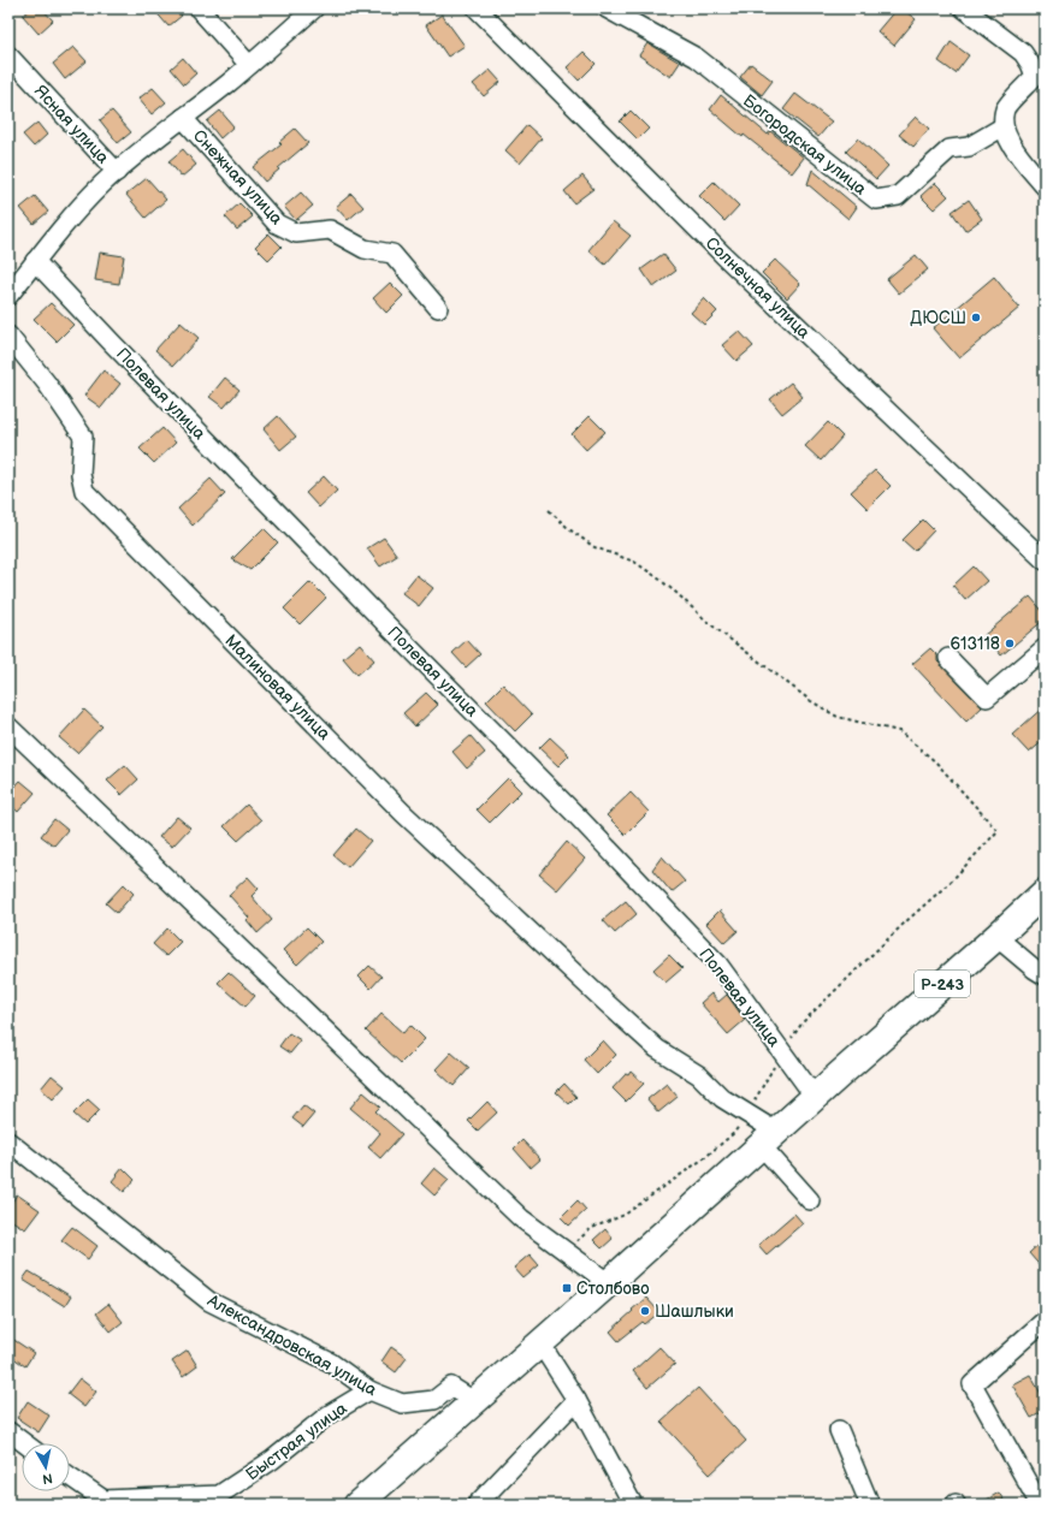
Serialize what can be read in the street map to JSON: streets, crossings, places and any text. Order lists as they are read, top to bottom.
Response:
{
  "streets": {
    "highway": ["Р-243"],
    "street": [
      "Ясная улица",
      "Богородская улица",
      "Снежная улица",
      "Солнечная улица",
      "Полевая улица",
      "Малиновая улица",
      "Александровская улица",
      "Быстрая улица"
    ]
  },
  "crossings": [
    ["Полевая улица", "Р-243"],
    ["Малиновая улица", "Р-243"],
    ["Р-243", "Александровская улица"],
    ["Александровская улица", "Быстрая улица"]
  ],
  "places": {
    "other": ["ДЮСШ", "613118", "Шашлыки"],
    "transit": ["Столбово"]
  },
  "north": "bottom"
}
